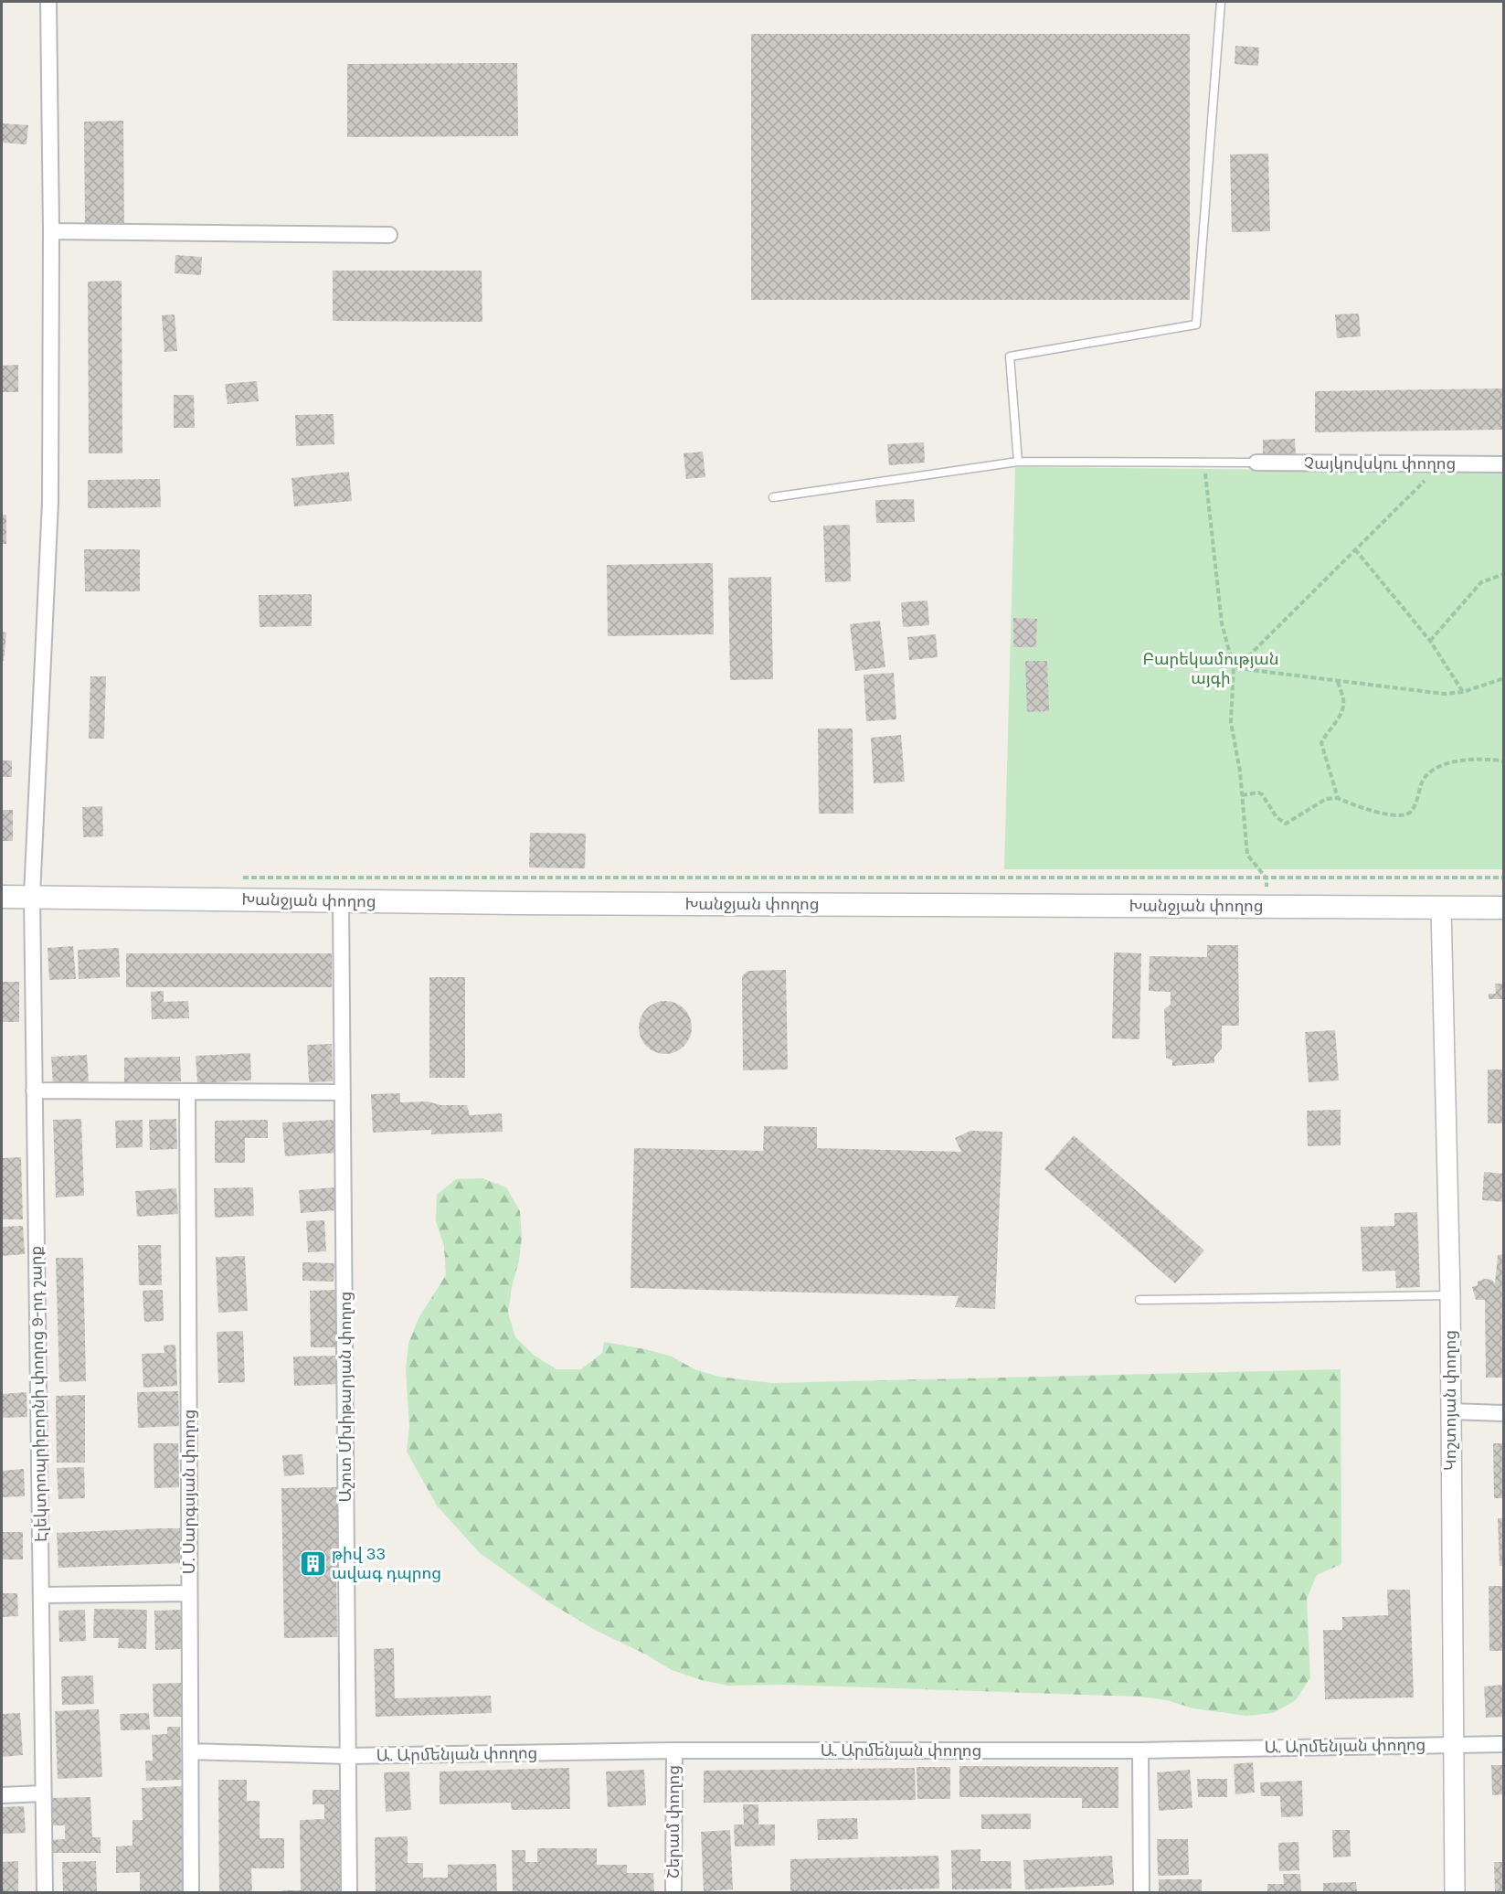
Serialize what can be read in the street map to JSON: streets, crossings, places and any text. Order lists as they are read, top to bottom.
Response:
{
  "streets": {
    "main road": ["Խանջյան փողոց"],
    "street": [
      "Չայկովսկու փողոց",
      "Էլեկտրոպրիբորնի փողոց 9-րդ շարք",
      "Աշոտ Մխիթարյան փողոց",
      "Կոշտոյան փողոց",
      "Մ. Սարգսյան փողոց",
      "Ա. Արմենյան փողոց",
      "Շերամ փողոց"
    ]
  },
  "crossings": [
    ["Խանջյան փողոց", "Էլեկտրոպրիբորնի փողոց 9-րդ շարք"],
    ["Խանջյան փողոց", "Աշոտ Մխիթարյան փողոց"],
    ["Խանջյան փողոց", "Կոշտոյան փողոց"],
    ["Աշոտ Մխիթարյան փողոց", "Ա. Արմենյան փողոց"],
    ["Կոշտոյան փողոց", "Ա. Արմենյան փողոց"],
    ["Մ. Սարգսյան փողոց", "Ա. Արմենյան փողոց"],
    ["Ա. Արմենյան փողոց", "Շերամ փողոց"]
  ],
  "parks": ["Բարեկամության այգի"],
  "places": {
    "building": ["թիվ 33 ավագ դպրոց"]
  }
}
